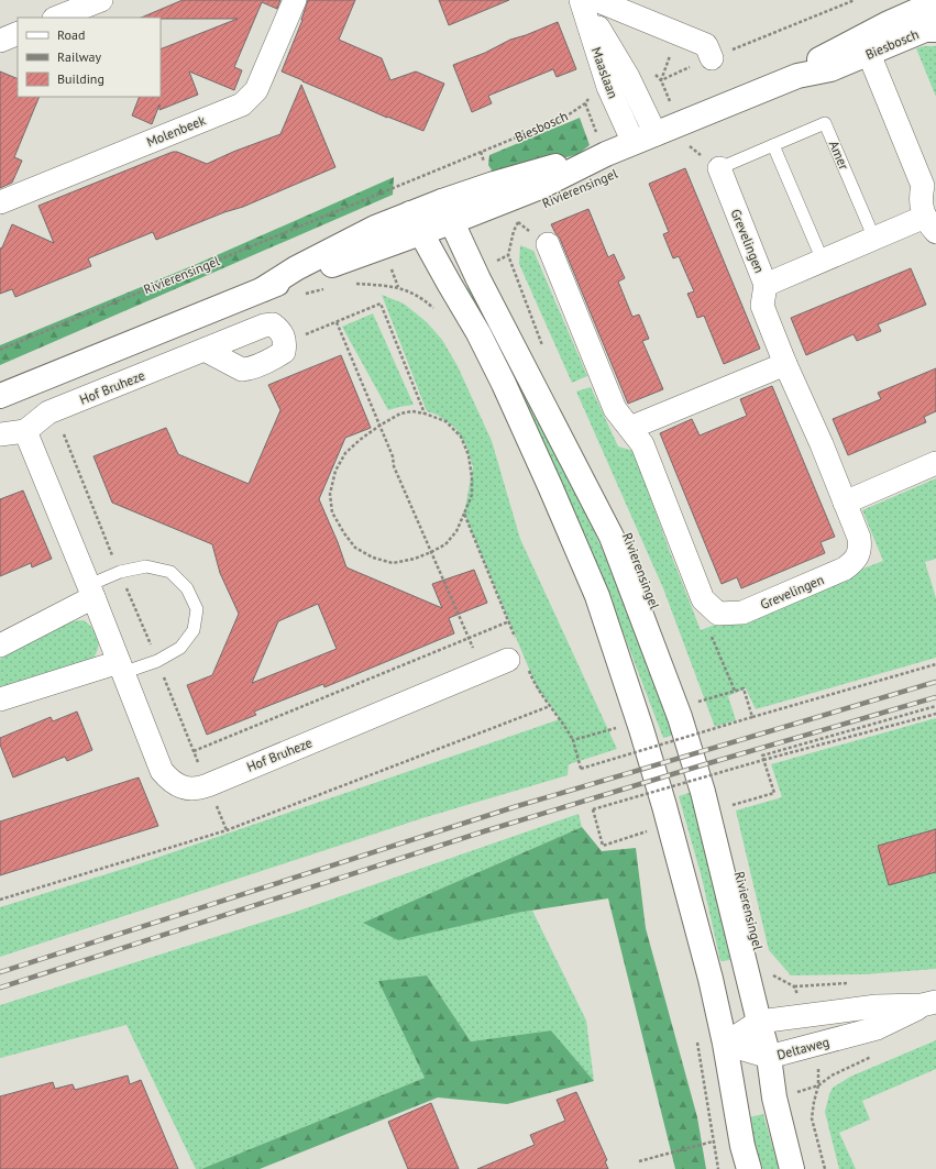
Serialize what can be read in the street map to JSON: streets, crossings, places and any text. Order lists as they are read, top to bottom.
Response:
{
  "streets": {
    "street": [
      "Biesbosch",
      "Maaslaan",
      "Molenbeek",
      "Rivierensingel",
      "Grevelingen",
      "Hof Bruheze",
      "Deltaweg"
    ],
    "lane": ["Amer"]
  },
  "crossings": [
    ["Biesbosch", "Maaslaan"],
    ["Biesbosch", "Rivierensingel"],
    ["Amer", "Grevelingen"],
    ["Rivierensingel", "Deltaweg"]
  ],
  "legend": ["Road", "Railway", "Building"]
}
